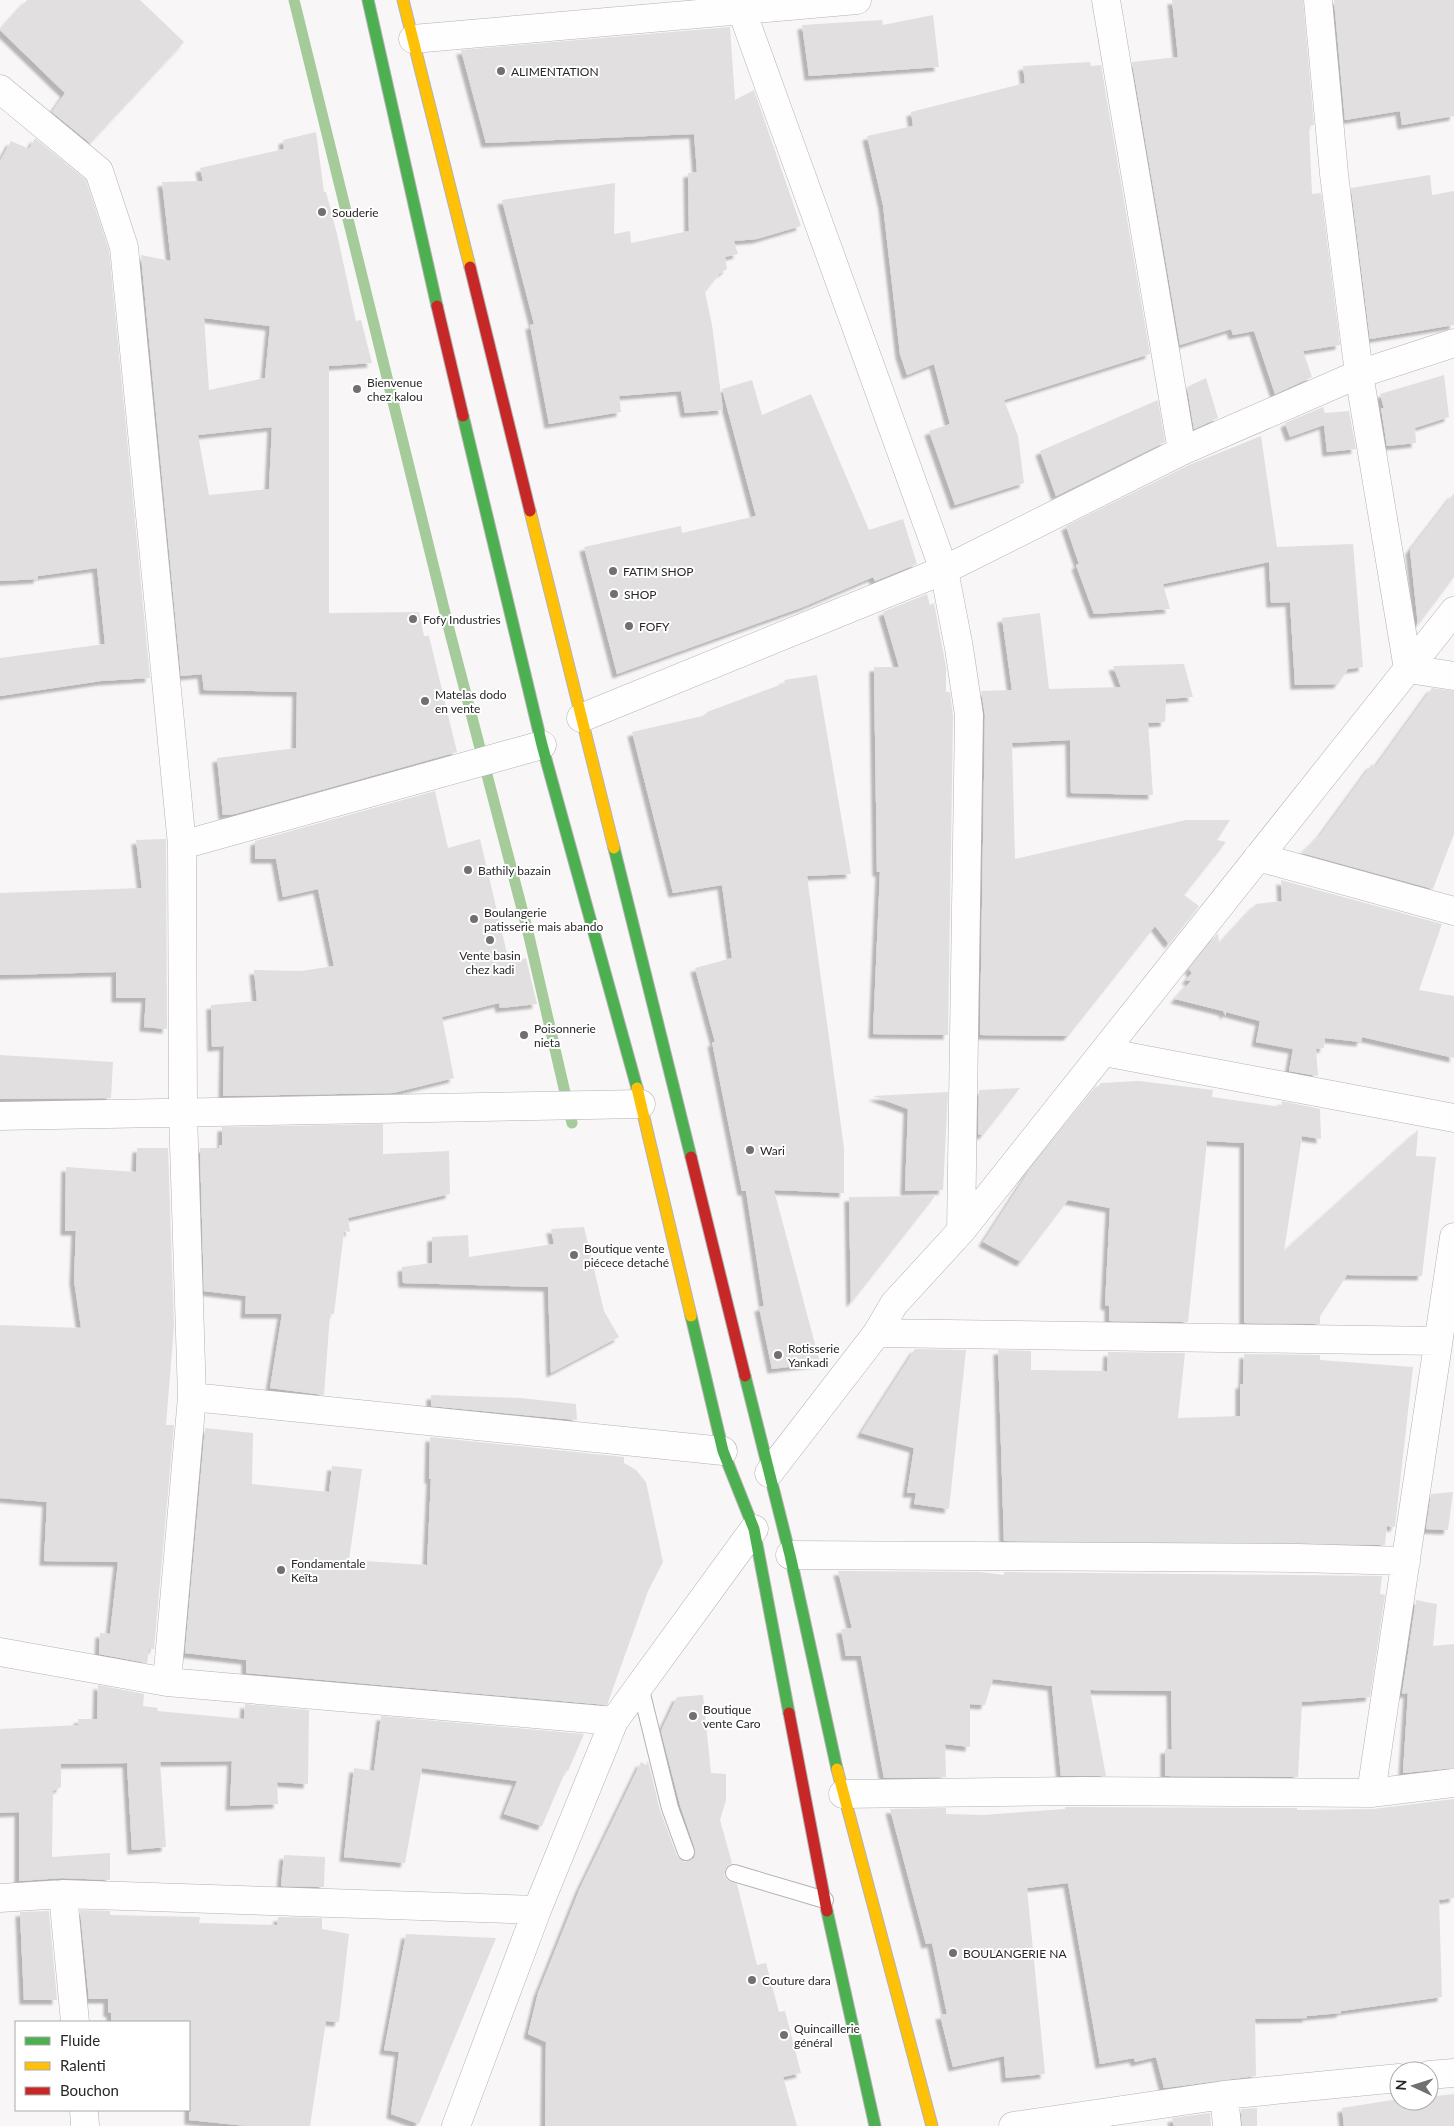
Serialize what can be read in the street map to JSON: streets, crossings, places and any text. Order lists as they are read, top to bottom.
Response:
{
  "places": [
    "ALIMENTATION",
    "Souderie",
    "Bienvenue chez kalou",
    "FATIM SHOP",
    "SHOP",
    "Fofy Industries",
    "FOFY",
    "Matelas dodo en vente",
    "Bathily bazain",
    "Boulangerie patisserie mais abando",
    "Vente basin chez kadi",
    "Poisonnerie nieta",
    "Wari",
    "Boutique vente piécece detaché",
    "Rotisserie Yankadi",
    "Fondamentale Keïta",
    "Boutique vente Caro",
    "BOULANGERIE NA",
    "Couture dara",
    "Quincaillerie général"
  ],
  "legend": ["Fluide", "Ralenti", "Bouchon"],
  "north": "left"
}
